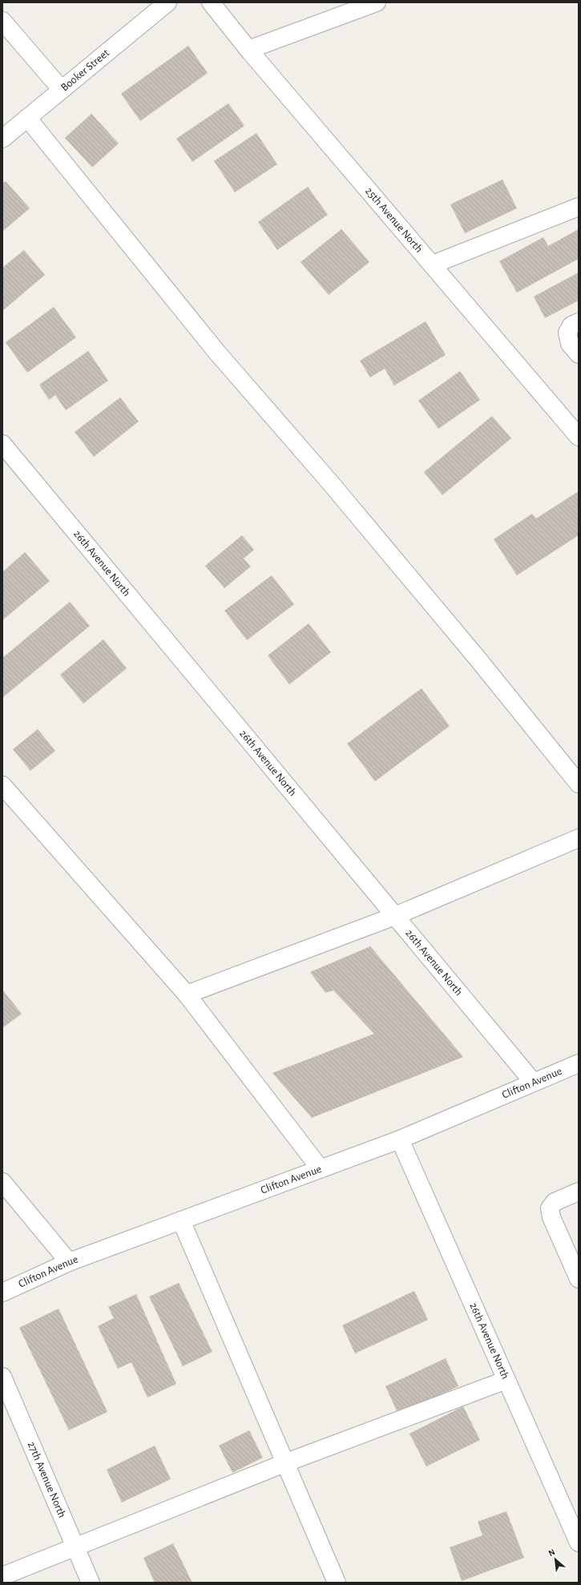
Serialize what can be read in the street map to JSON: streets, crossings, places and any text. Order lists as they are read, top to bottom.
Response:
{
  "streets": {
    "street": [
      "Booker Street",
      "25th Avenue North",
      "26th Avenue North",
      "Clifton Avenue",
      "27th Avenue North"
    ]
  },
  "crossings": [
    ["26th Avenue North", "Clifton Avenue"]
  ],
  "north": "top left"
}
